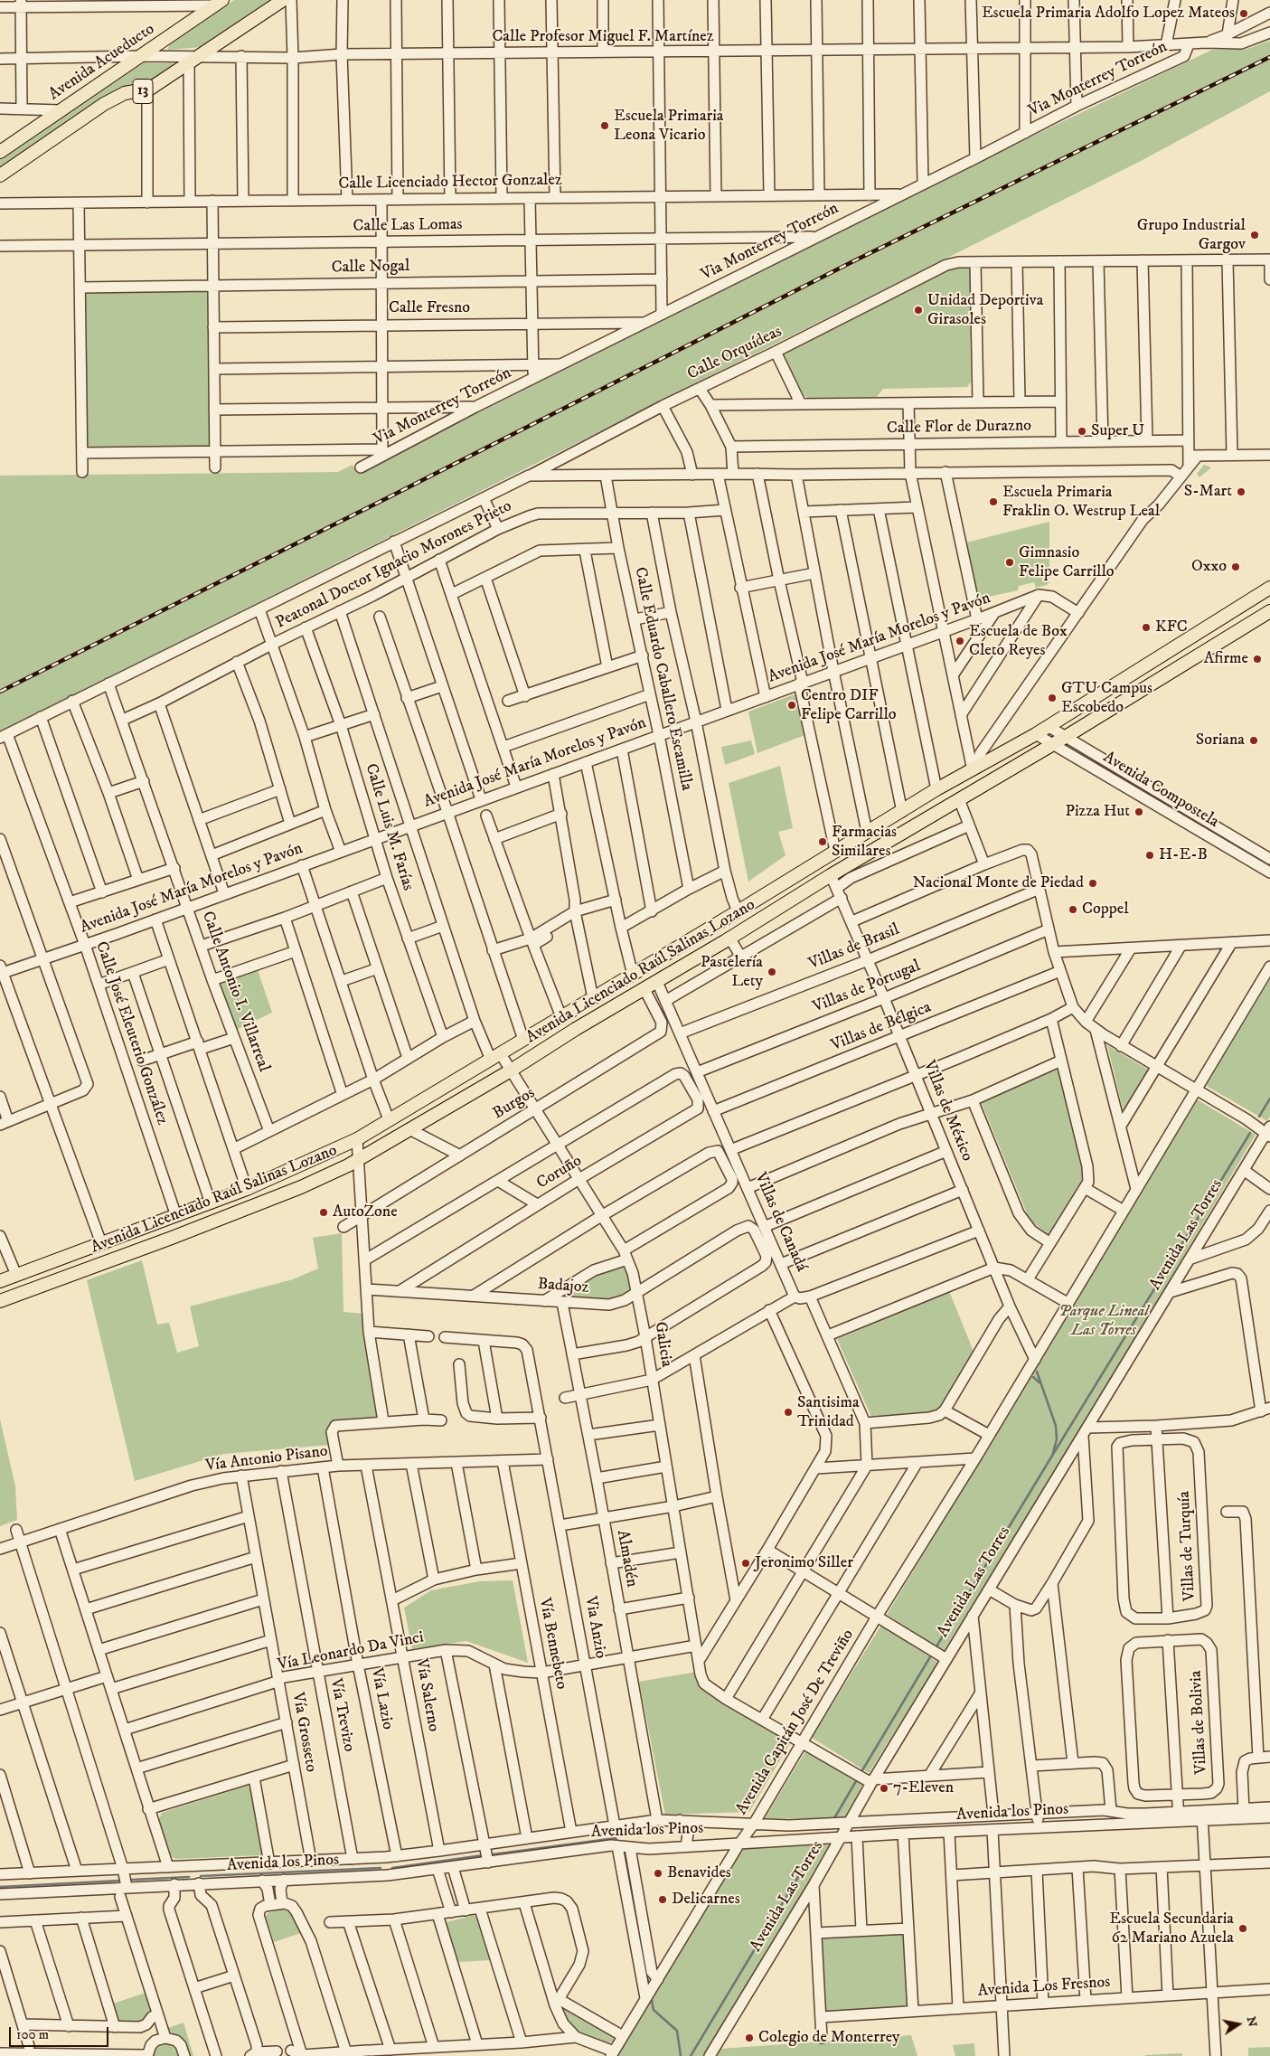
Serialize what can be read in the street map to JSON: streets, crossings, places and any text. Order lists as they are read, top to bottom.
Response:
{
  "streets": {
    "main road": ["Avenida Acueducto", "13", "Avenida Licenciado Raúl Salinas Lozano"],
    "street": [
      "Calle Profesor Miguel F. Martínez",
      "Via Monterrey Torreón",
      "Calle Licenciado Hector Gonzalez",
      "Calle Las Lomas",
      "Calle Nogal",
      "Calle Fresno",
      "Calle Orquídeas",
      "Calle Flor de Durazno",
      "Peatonal Doctor Ignacio Morones Prieto",
      "Avenida José María Morelos y Pavón",
      "Calle Eduardo Caballero Escamilla",
      "Avenida Compostela",
      "Calle Luis M. Farías",
      "Villas de Brasil",
      "Villas de Portugal",
      "Calle Antonio I. Villarreal",
      "Villas de Bélgica",
      "Calle José Eleuterio González",
      "Burgos",
      "Villas de México",
      "Coruño",
      "Villas de Canadá",
      "Avenida Las Torres",
      "Badajoz",
      "Galicia",
      "Vía Antonio Pisano",
      "Villas de Turquía",
      "Almadén",
      "Via Anzio",
      "Vía Bennebeto",
      "Vía Leonardo Da Vinci",
      "Vía Salerno",
      "Vía Lazio",
      "Vía Trevizo",
      "Avenida Capitán José De Treviño",
      "Villas de Bolivia",
      "Vía Grosseto",
      "Avenida los Pinos",
      "Avenida Los Fresnos"
    ]
  },
  "crossings": [
    ["Calle Profesor Miguel F. Martínez", "Avenida Acueducto"],
    ["Calle Profesor Miguel F. Martínez", "Via Monterrey Torreón"],
    ["Calle Profesor Miguel F. Martínez", "13"],
    ["Via Monterrey Torreón", "Calle Licenciado Hector Gonzalez"],
    ["Via Monterrey Torreón", "Calle Las Lomas"],
    ["Via Monterrey Torreón", "Calle Fresno"],
    ["Calle Orquídeas", "Calle Antonio I. Villarreal"],
    ["Calle Orquídeas", "Calle José Eleuterio González"],
    ["Peatonal Doctor Ignacio Morones Prieto", "Calle Eduardo Caballero Escamilla"],
    ["Peatonal Doctor Ignacio Morones Prieto", "Calle Luis M. Farías"],
    ["Peatonal Doctor Ignacio Morones Prieto", "Calle Antonio I. Villarreal"],
    ["Peatonal Doctor Ignacio Morones Prieto", "Galicia"],
    ["Avenida José María Morelos y Pavón", "Calle Eduardo Caballero Escamilla"],
    ["Avenida José María Morelos y Pavón", "Calle Luis M. Farías"],
    ["Avenida José María Morelos y Pavón", "Calle Antonio I. Villarreal"],
    ["Avenida José María Morelos y Pavón", "Calle José Eleuterio González"],
    ["Avenida José María Morelos y Pavón", "Galicia"],
    ["Avenida Compostela", "Avenida Licenciado Raúl Salinas Lozano"],
    ["Villas de Brasil", "Villas de México"],
    ["Villas de Brasil", "Villas de Canadá"],
    ["Avenida Licenciado Raúl Salinas Lozano", "Calle José Eleuterio González"],
    ["Avenida Licenciado Raúl Salinas Lozano", "Burgos"],
    ["Avenida Licenciado Raúl Salinas Lozano", "Villas de México"],
    ["Avenida Licenciado Raúl Salinas Lozano", "Villas de Canadá"],
    ["Avenida Licenciado Raúl Salinas Lozano", "Galicia"],
    ["Villas de Portugal", "Villas de México"],
    ["Villas de Portugal", "Villas de Canadá"],
    ["Villas de Bélgica", "Villas de México"],
    ["Villas de Bélgica", "Villas de Canadá"],
    ["Burgos", "Galicia"],
    ["Coruño", "Badajoz"],
    ["Coruño", "Galicia"],
    ["Avenida Las Torres", "Avenida los Pinos"],
    ["Badajoz", "Galicia"],
    ["Badajoz", "Almadén"],
    ["Galicia", "Vía Leonardo Da Vinci"],
    ["Vía Antonio Pisano", "Via Anzio"],
    ["Vía Antonio Pisano", "Vía Bennebeto"],
    ["Vía Antonio Pisano", "Vía Salerno"],
    ["Vía Antonio Pisano", "Vía Lazio"],
    ["Vía Antonio Pisano", "Vía Trevizo"],
    ["Vía Antonio Pisano", "Vía Grosseto"],
    ["Almadén", "Vía Leonardo Da Vinci"],
    ["Almadén", "Avenida los Pinos"],
    ["Via Anzio", "Vía Leonardo Da Vinci"],
    ["Via Anzio", "Avenida los Pinos"],
    ["Vía Bennebeto", "Vía Leonardo Da Vinci"],
    ["Vía Bennebeto", "Avenida los Pinos"],
    ["Vía Leonardo Da Vinci", "Vía Salerno"],
    ["Vía Leonardo Da Vinci", "Vía Lazio"],
    ["Vía Leonardo Da Vinci", "Vía Trevizo"],
    ["Vía Leonardo Da Vinci", "Vía Grosseto"],
    ["Vía Salerno", "Avenida los Pinos"],
    ["Vía Lazio", "Avenida los Pinos"],
    ["Vía Trevizo", "Avenida los Pinos"],
    ["Avenida Capitán José De Treviño", "Avenida los Pinos"],
    ["Vía Grosseto", "Avenida los Pinos"]
  ],
  "parks": ["Parque Lineal Las Torres"],
  "places": [
    "Escuela Primaria Adolfo Lopez Mateos",
    "Escuela Primaria Leona Vicario",
    "Grupo Industrial Gargov",
    "Unidad Deportiva Girasoles",
    "Super U",
    "S-Mart",
    "Escuela Primaria Fraklin O. Westrup Leal",
    "Gimnasio Felipe Carrillo",
    "Oxxo",
    "KFC",
    "Escuela de Box Cleto Reyes",
    "Afirme",
    "GTU Campus Escobedo",
    "Centro DIF Felipe Carrillo",
    "Soriana",
    "Pizza Hut",
    "Farmacias Similares",
    "H-E-B",
    "Nacional Monte de Piedad",
    "Coppel",
    "Pastelería Lety",
    "AutoZone",
    "Santisima Trinidad",
    "Jeronimo Siller",
    "7-Eleven",
    "Benavides",
    "Delicarnes",
    "Escuela Secundaria 62 Mariano Azuela",
    "Colegio de Monterrey"
  ],
  "scale_bar": "100 m",
  "north": "right"
}
